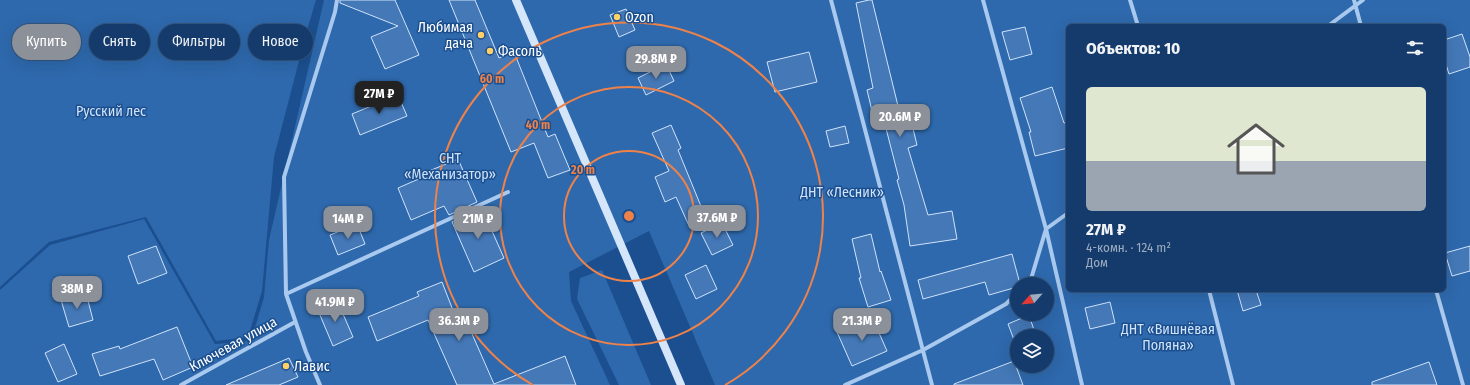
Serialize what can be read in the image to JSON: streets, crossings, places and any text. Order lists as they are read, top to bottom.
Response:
{
  "streets": {
    "street": ["Ключевая улица"]
  },
  "parks": [
    "Русский лес",
    "СНТ «Механизатор»",
    "ДНТ «Лесник»",
    "ДНТ «Вишнёвая Поляна»"
  ],
  "places": [
    "Ozon",
    "Любимая дача",
    "Фасоль",
    "Лавис"
  ],
  "north": "bottom left",
  "page": {
    "chip": [
      "Купить",
      "Снять",
      "Фильтры",
      "Новое"
    ],
    "heading": "Объектов: 10",
    "price": [
      "29.8M ₽",
      "27M ₽",
      "20.6M ₽",
      "37.6M ₽",
      "14M ₽",
      "21M ₽",
      "38M ₽",
      "41.9M ₽",
      "36.3M ₽",
      "21.3M ₽"
    ],
    "list": [
      {
        "name": "27M ₽",
        "note": "4-комн. · 124 m² · Дом"
      }
    ]
  },
  "rings": ["60 m", "40 m", "20 m"]
}
